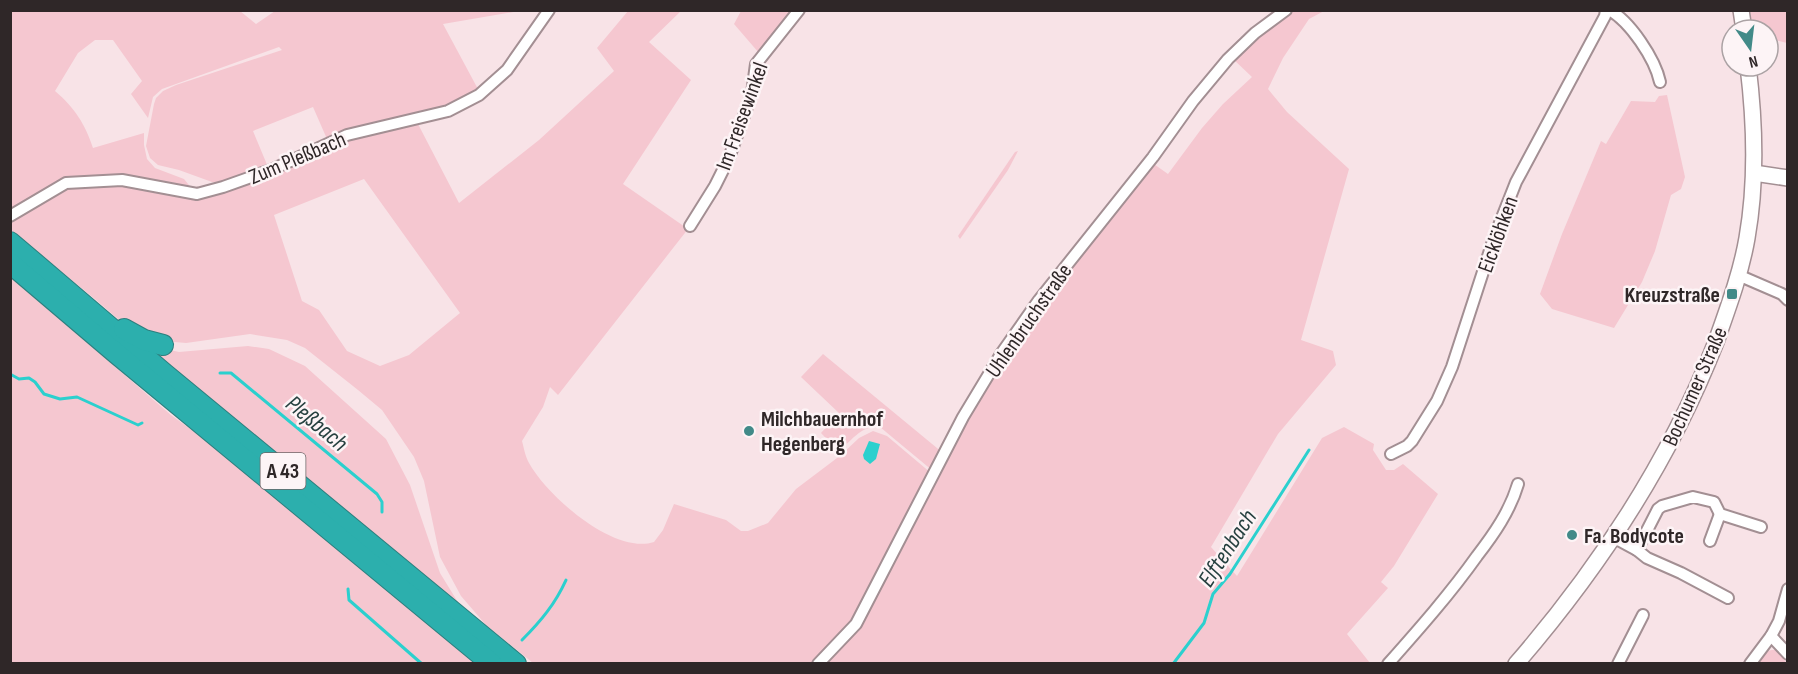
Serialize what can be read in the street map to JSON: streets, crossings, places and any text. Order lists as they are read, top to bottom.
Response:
{
  "streets": {
    "highway": ["A 43"],
    "main road": ["Bochumer Straße"],
    "street": [
      "Im Freisewinkel",
      "Zum Pleßbach",
      "Eicklöhken",
      "Uhlenbruchstraße"
    ]
  },
  "water": ["Pleßbach", "Elftenbach"],
  "places": {
    "transit": ["Kreuzstraße"],
    "other": ["Milchbauernhof Hegenberg", "Fa. Bodycote"]
  },
  "north": "bottom"
}
